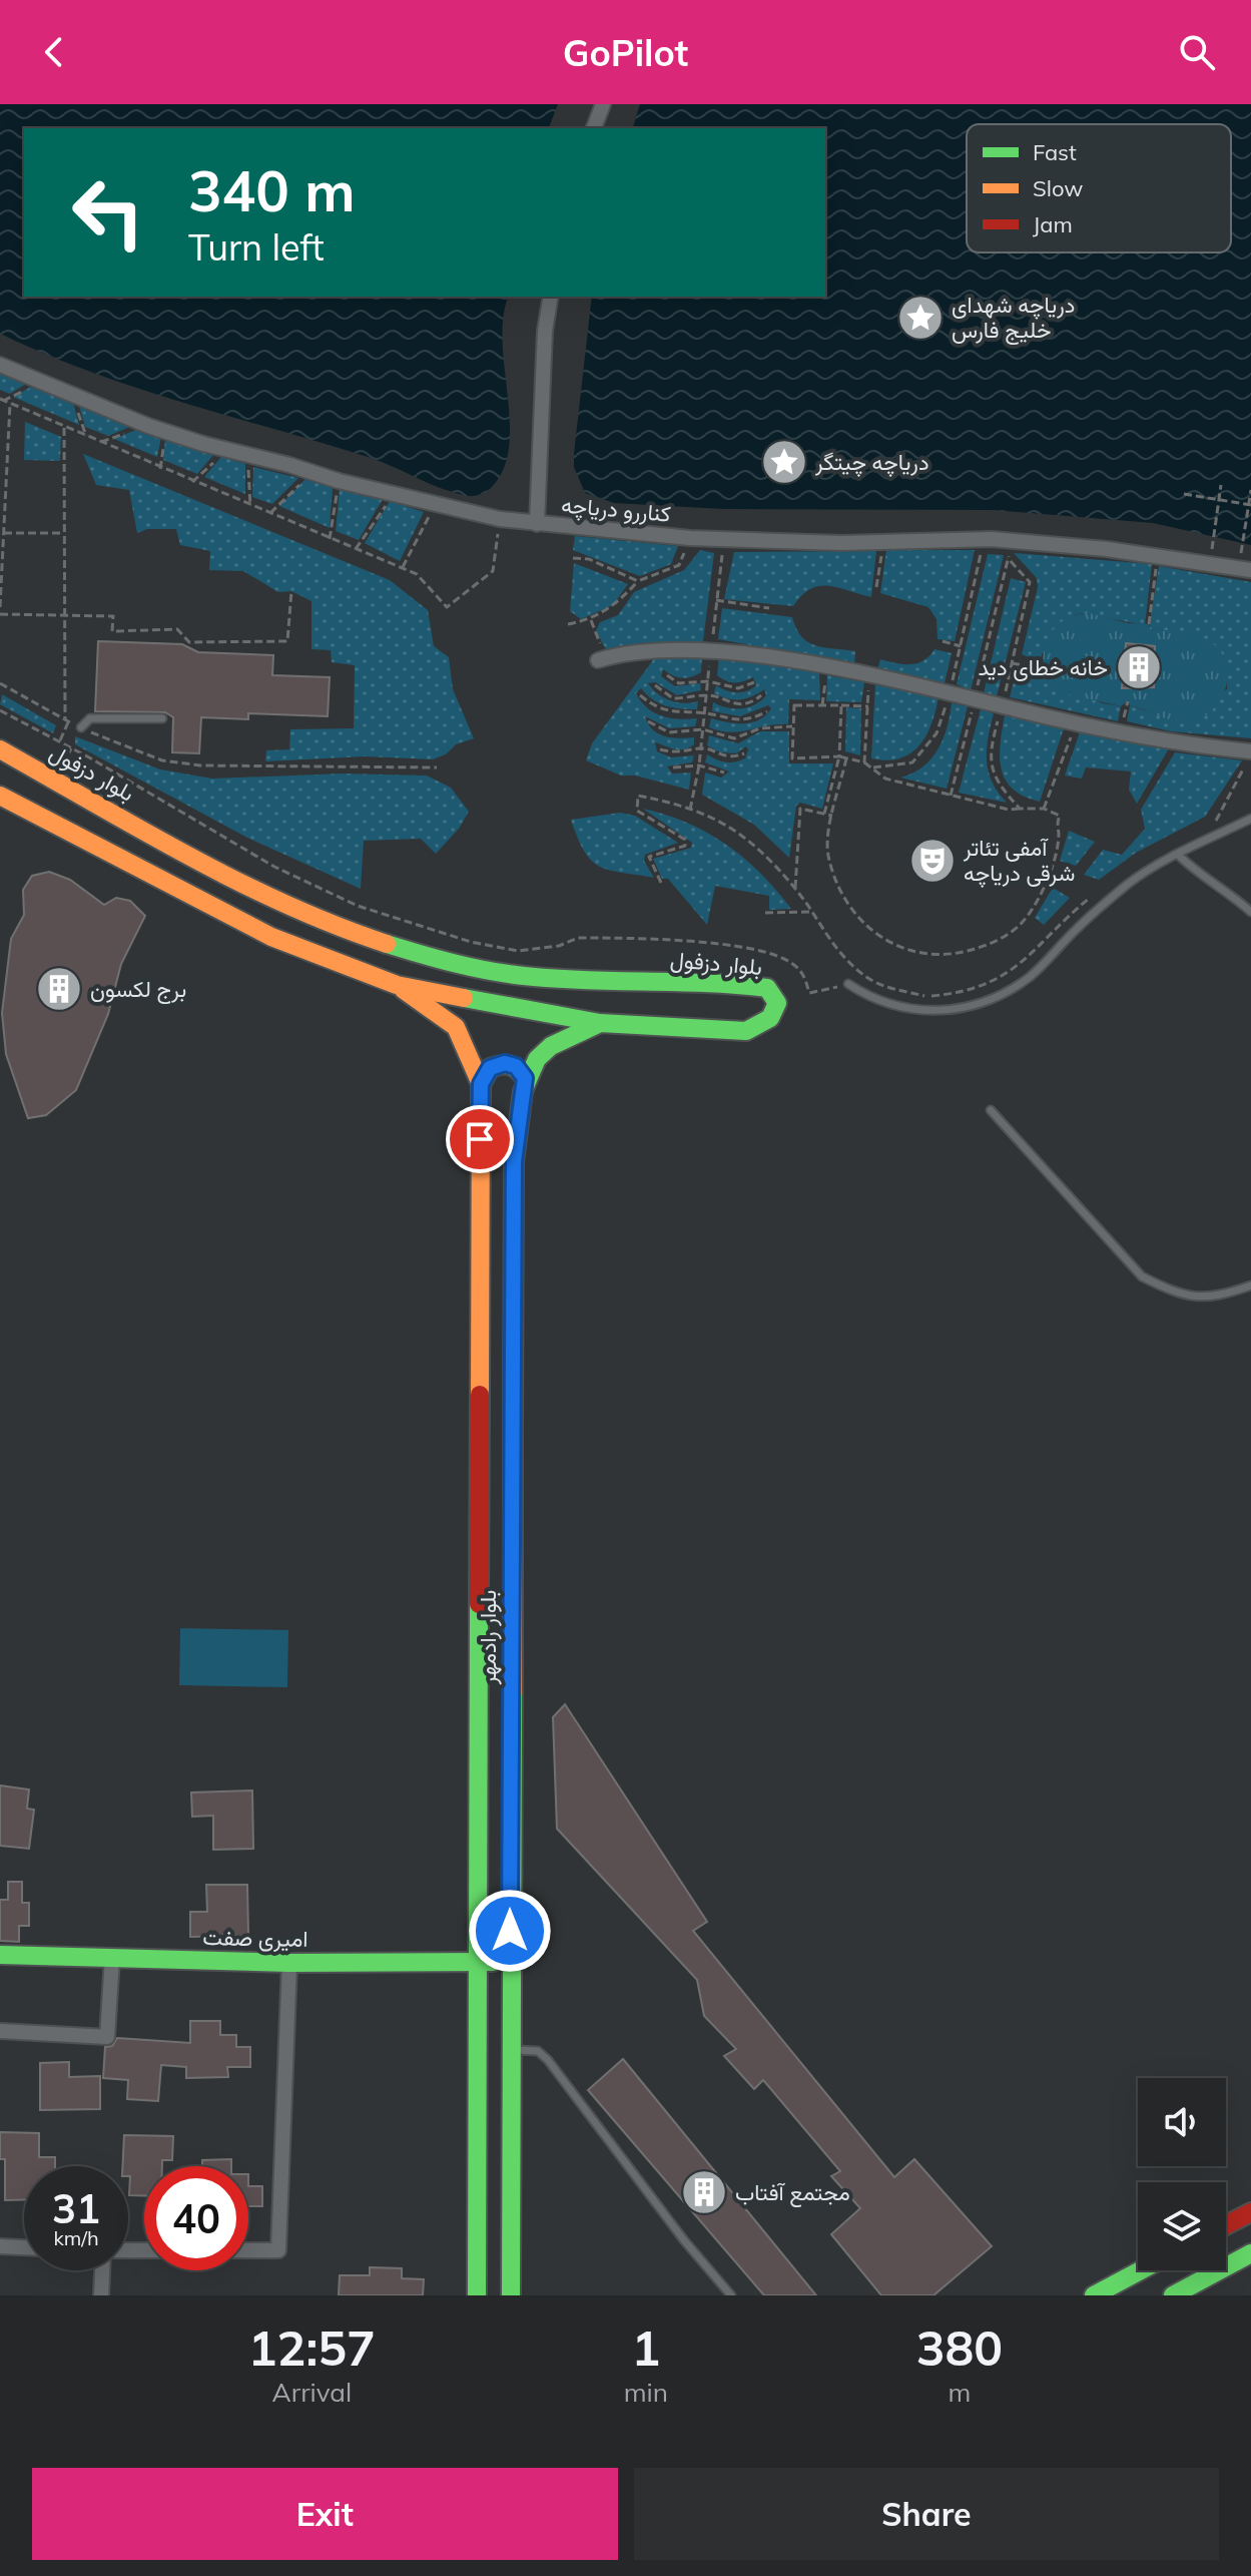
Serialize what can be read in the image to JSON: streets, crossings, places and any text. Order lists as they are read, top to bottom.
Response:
{
  "streets": {
    "street": [
      "کناررو دریاچه",
      "بلوار دزفول",
      "بلوار رادمهر",
      "امیری صفت"
    ]
  },
  "crossings": [
    ["بلوار دزفول", "بلوار رادمهر"],
    ["بلوار رادمهر", "امیری صفت"]
  ],
  "places": {
    "place": ["دریاچه شهدای خلیج فارس", "دریاچه چیتگر"],
    "building": ["خانه خطای دید", "برج لکسون", "مجتمع آفتاب"],
    "theatre": ["آمفی تئاتر شرقی دریاچه"]
  },
  "legend": ["Fast", "Slow", "Jam"],
  "page": {
    "header": "GoPilot",
    "turn": ["340 m", "Turn left"],
    "speed": "31 km/h",
    "limit": "40",
    "eta": [
      "12:57",
      "Arrival",
      "1",
      "min",
      "380",
      "m"
    ],
    "buttons": ["Exit", "Share"]
  }
}
